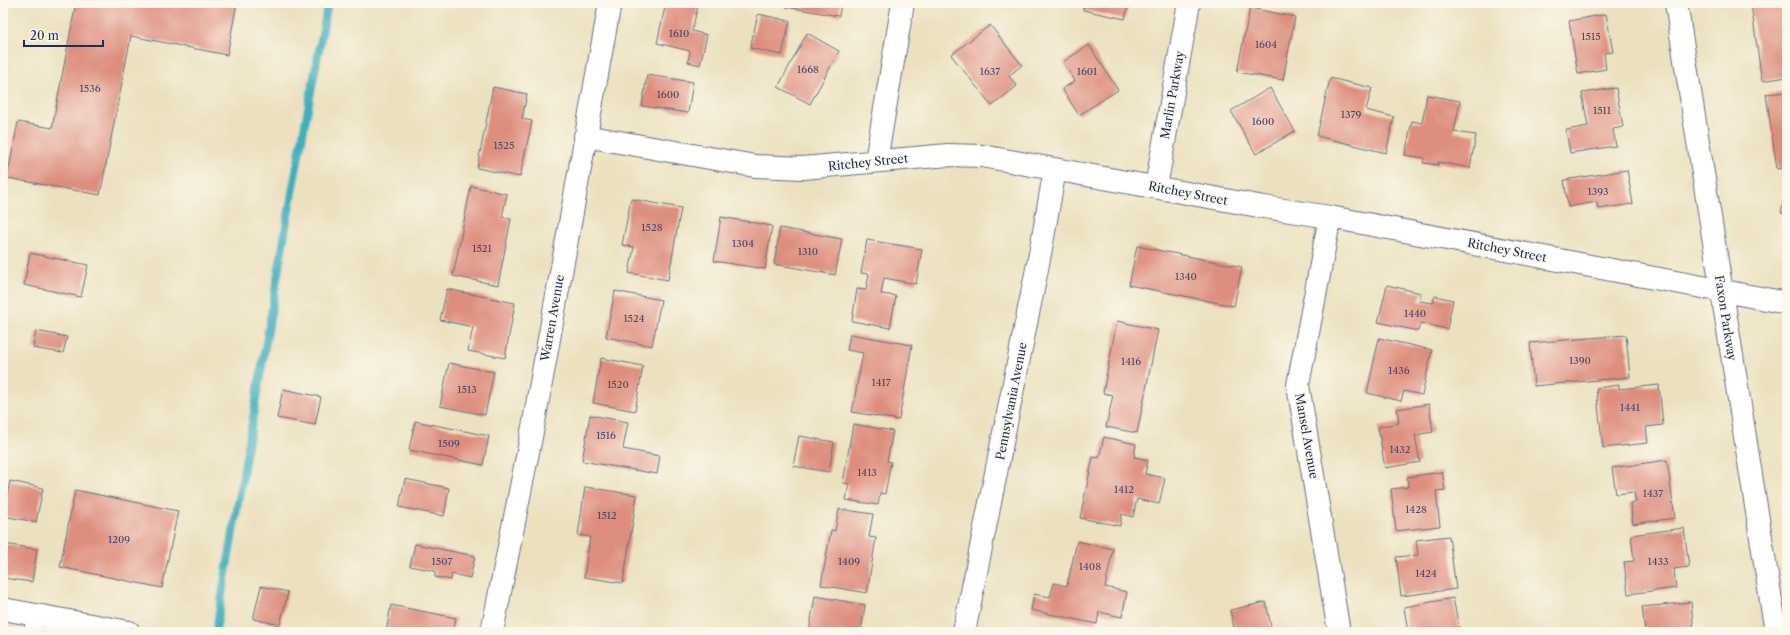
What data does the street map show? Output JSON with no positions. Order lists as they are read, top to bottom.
{
  "streets": {
    "street": [
      "Marlin Parkway",
      "Ritchey Street",
      "Warren Avenue",
      "Faxon Parkway",
      "Pennsylvania Avenue",
      "Mansel Avenue"
    ]
  },
  "crossings": [
    ["Marlin Parkway", "Ritchey Street"],
    ["Ritchey Street", "Warren Avenue"],
    ["Ritchey Street", "Faxon Parkway"],
    ["Ritchey Street", "Pennsylvania Avenue"],
    ["Ritchey Street", "Mansel Avenue"]
  ],
  "house_numbers": [
    "1610",
    "1515",
    "1604",
    "1668",
    "1637",
    "1601",
    "1536",
    "1600",
    "1511",
    "1379",
    "1600",
    "1525",
    "1393",
    "1528",
    "1304",
    "1521",
    "1310",
    "1340",
    "1440",
    "1524",
    "1390",
    "1416",
    "1436",
    "1417",
    "1520",
    "1513",
    "1441",
    "1516",
    "1509",
    "1432",
    "1413",
    "1412",
    "1437",
    "1428",
    "1512",
    "1209",
    "1507",
    "1409",
    "1433",
    "1408",
    "1424"
  ],
  "scale_bar": "20 m"
}
